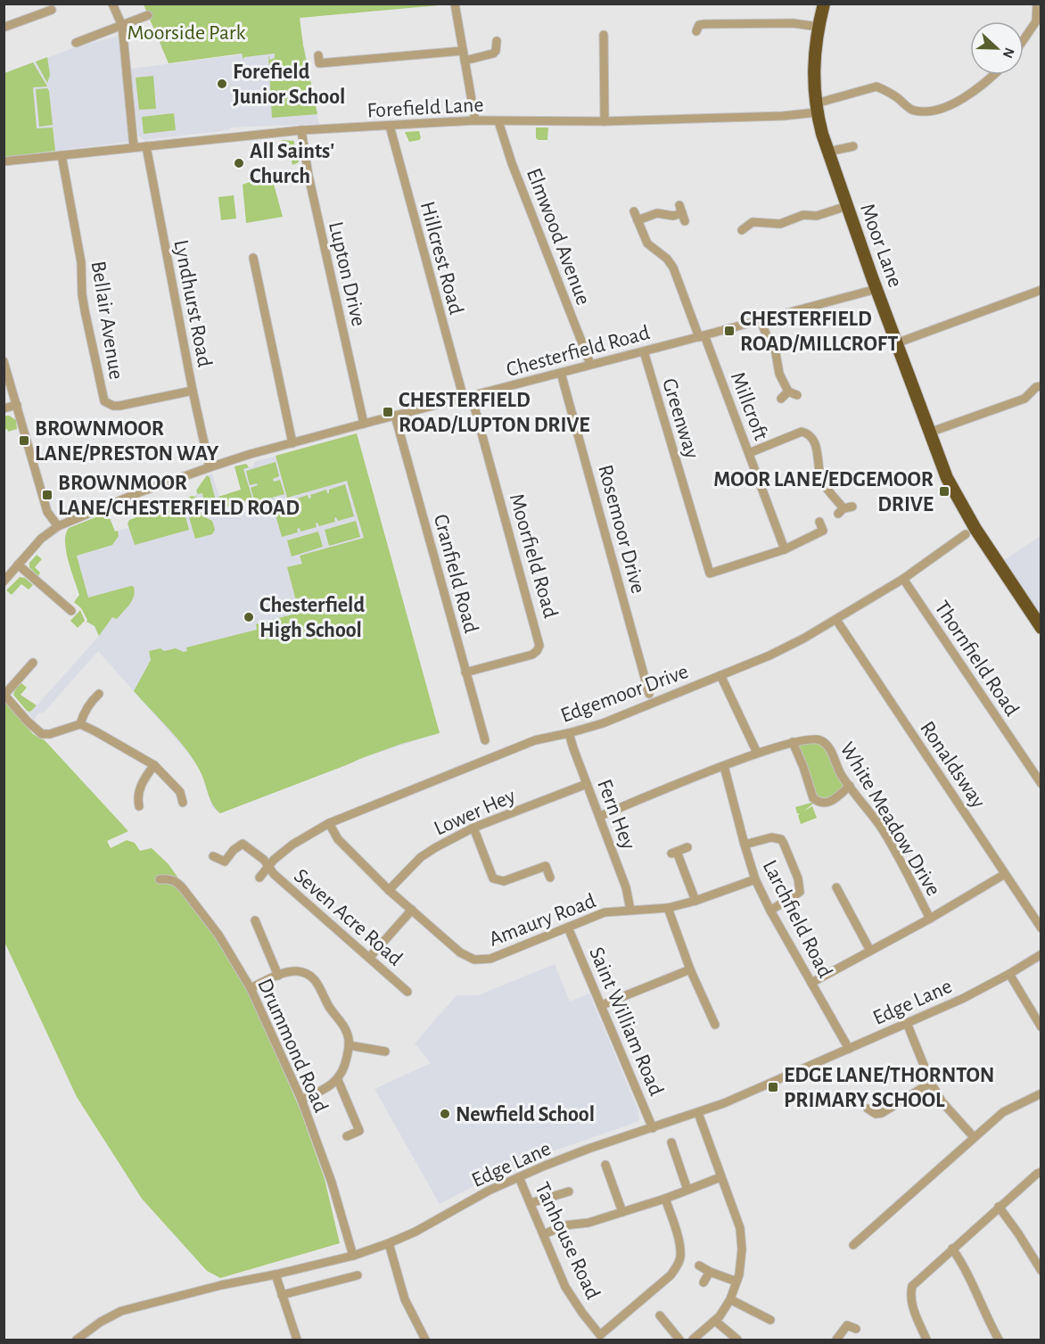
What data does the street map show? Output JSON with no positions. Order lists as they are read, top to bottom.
{
  "streets": {
    "highway": ["Moor Lane"],
    "street": [
      "Forefield Lane",
      "Elmwood Avenue",
      "Hillcrest Road",
      "Lupton Drive",
      "Lyndhurst Road",
      "Bellair Avenue",
      "Chesterfield Road",
      "Millcroft",
      "Greenway",
      "Rosemoor Drive",
      "Moorfield Road",
      "Cranfield Road",
      "Thornfield Road",
      "Edgemoor Drive",
      "Ronaldsway",
      "Lower Hey",
      "Fern Hey",
      "White Meadow Drive",
      "Seven Acre Road",
      "Larchfield Road",
      "Amaury Road",
      "Edge Lane",
      "Saint William Road",
      "Drummond Road",
      "Tanhouse Road"
    ]
  },
  "crossings": [
    ["Forefield Lane", "Elmwood Avenue"],
    ["Forefield Lane", "Moor Lane"],
    ["Forefield Lane", "Hillcrest Road"],
    ["Forefield Lane", "Lupton Drive"],
    ["Forefield Lane", "Lyndhurst Road"],
    ["Forefield Lane", "Bellair Avenue"],
    ["Elmwood Avenue", "Chesterfield Road"],
    ["Moor Lane", "Chesterfield Road"],
    ["Hillcrest Road", "Chesterfield Road"],
    ["Hillcrest Road", "Moorfield Road"],
    ["Lupton Drive", "Chesterfield Road"],
    ["Lyndhurst Road", "Bellair Avenue"],
    ["Lyndhurst Road", "Chesterfield Road"],
    ["Chesterfield Road", "Millcroft"],
    ["Chesterfield Road", "Greenway"],
    ["Chesterfield Road", "Rosemoor Drive"],
    ["Chesterfield Road", "Moorfield Road"],
    ["Chesterfield Road", "Cranfield Road"],
    ["Millcroft", "Greenway"],
    ["Moorfield Road", "Cranfield Road"],
    ["Thornfield Road", "Edgemoor Drive"],
    ["Edgemoor Drive", "Ronaldsway"],
    ["Edgemoor Drive", "Fern Hey"],
    ["Edgemoor Drive", "Seven Acre Road"],
    ["Edgemoor Drive", "Amaury Road"],
    ["Lower Hey", "Fern Hey"],
    ["Lower Hey", "Amaury Road"],
    ["Fern Hey", "White Meadow Drive"],
    ["Fern Hey", "Amaury Road"],
    ["White Meadow Drive", "Larchfield Road"],
    ["Larchfield Road", "Amaury Road"],
    ["Larchfield Road", "Edge Lane"],
    ["Amaury Road", "Saint William Road"],
    ["Edge Lane", "Saint William Road"],
    ["Edge Lane", "Drummond Road"],
    ["Edge Lane", "Tanhouse Road"]
  ],
  "parks": ["Moorside Park"],
  "places": {
    "other": [
      "Forefield Junior School",
      "All Saints' Church",
      "Chesterfield High School",
      "Newfield School"
    ],
    "transit": [
      "CHESTERFIELD ROAD/MILLCROFT",
      "CHESTERFIELD ROAD/LUPTON DRIVE",
      "BROWNMOOR LANE/PRESTON WAY",
      "MOOR LANE/EDGEMOOR DRIVE",
      "BROWNMOOR LANE/CHESTERFIELD ROAD",
      "EDGE LANE/THORNTON PRIMARY SCHOOL"
    ]
  },
  "north": "right"
}
